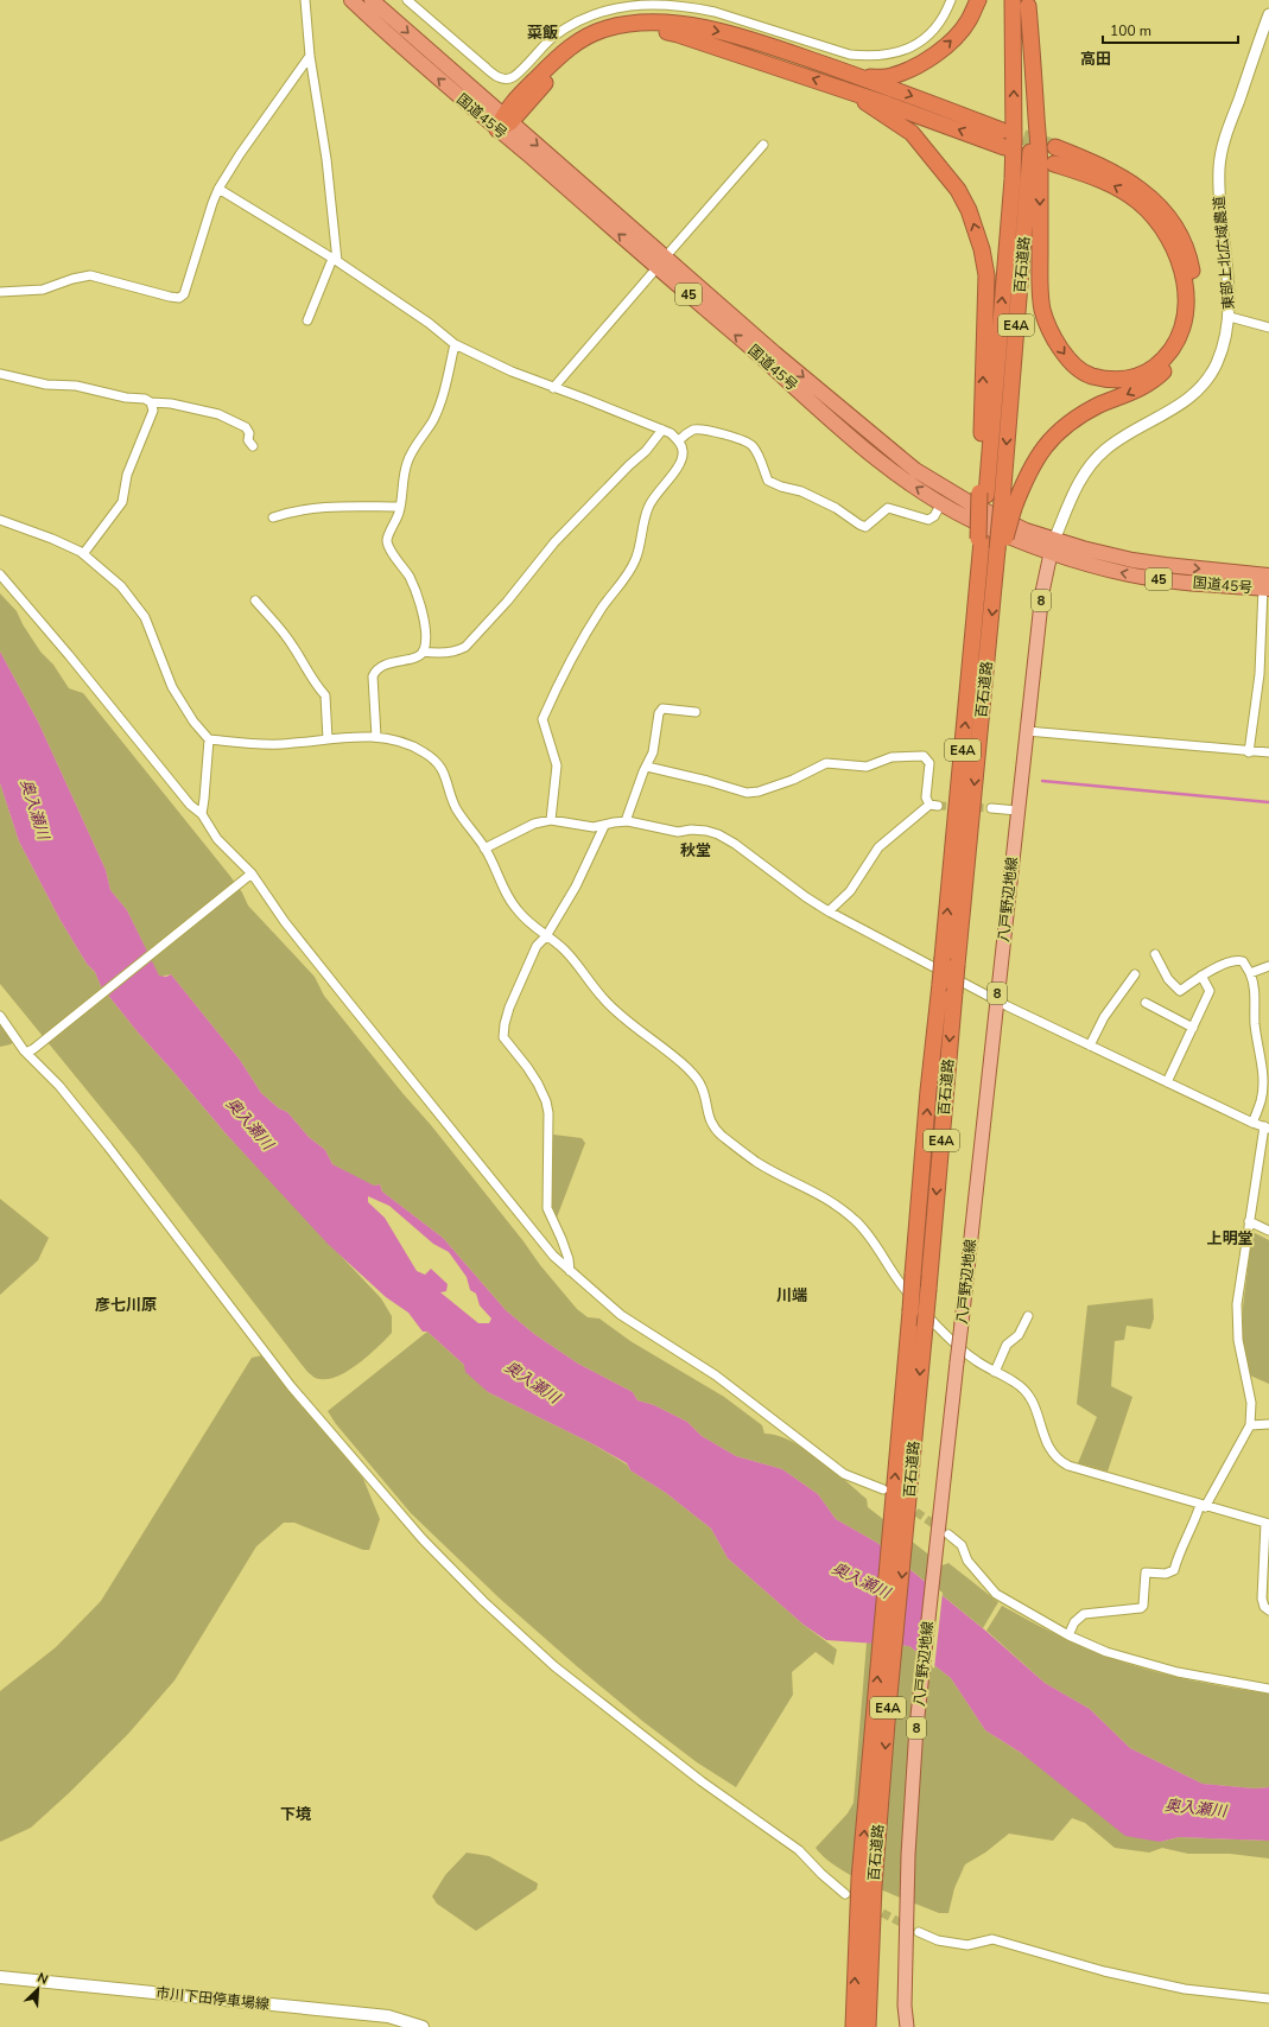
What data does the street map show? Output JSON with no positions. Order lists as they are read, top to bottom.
{
  "streets": {
    "highway": [
      "国道45号",
      "百石道路",
      "45",
      "E4A"
    ],
    "main road": ["8", "八戸野辺地線", "市川下田停車場線"],
    "street": ["東部上北広域農道"]
  },
  "crossings": [
    ["国道45号", "東部上北広域農道"],
    ["国道45号", "八戸野辺地線"],
    ["東部上北広域農道", "八戸野辺地線"],
    ["百石道路", "E4A"]
  ],
  "districts": [
    "菜飯",
    "高田",
    "秋堂",
    "上明堂",
    "川端",
    "彦七川原",
    "下境"
  ],
  "water": ["奥入瀬川"],
  "scale_bar": "100 m",
  "north": "top right"
}
